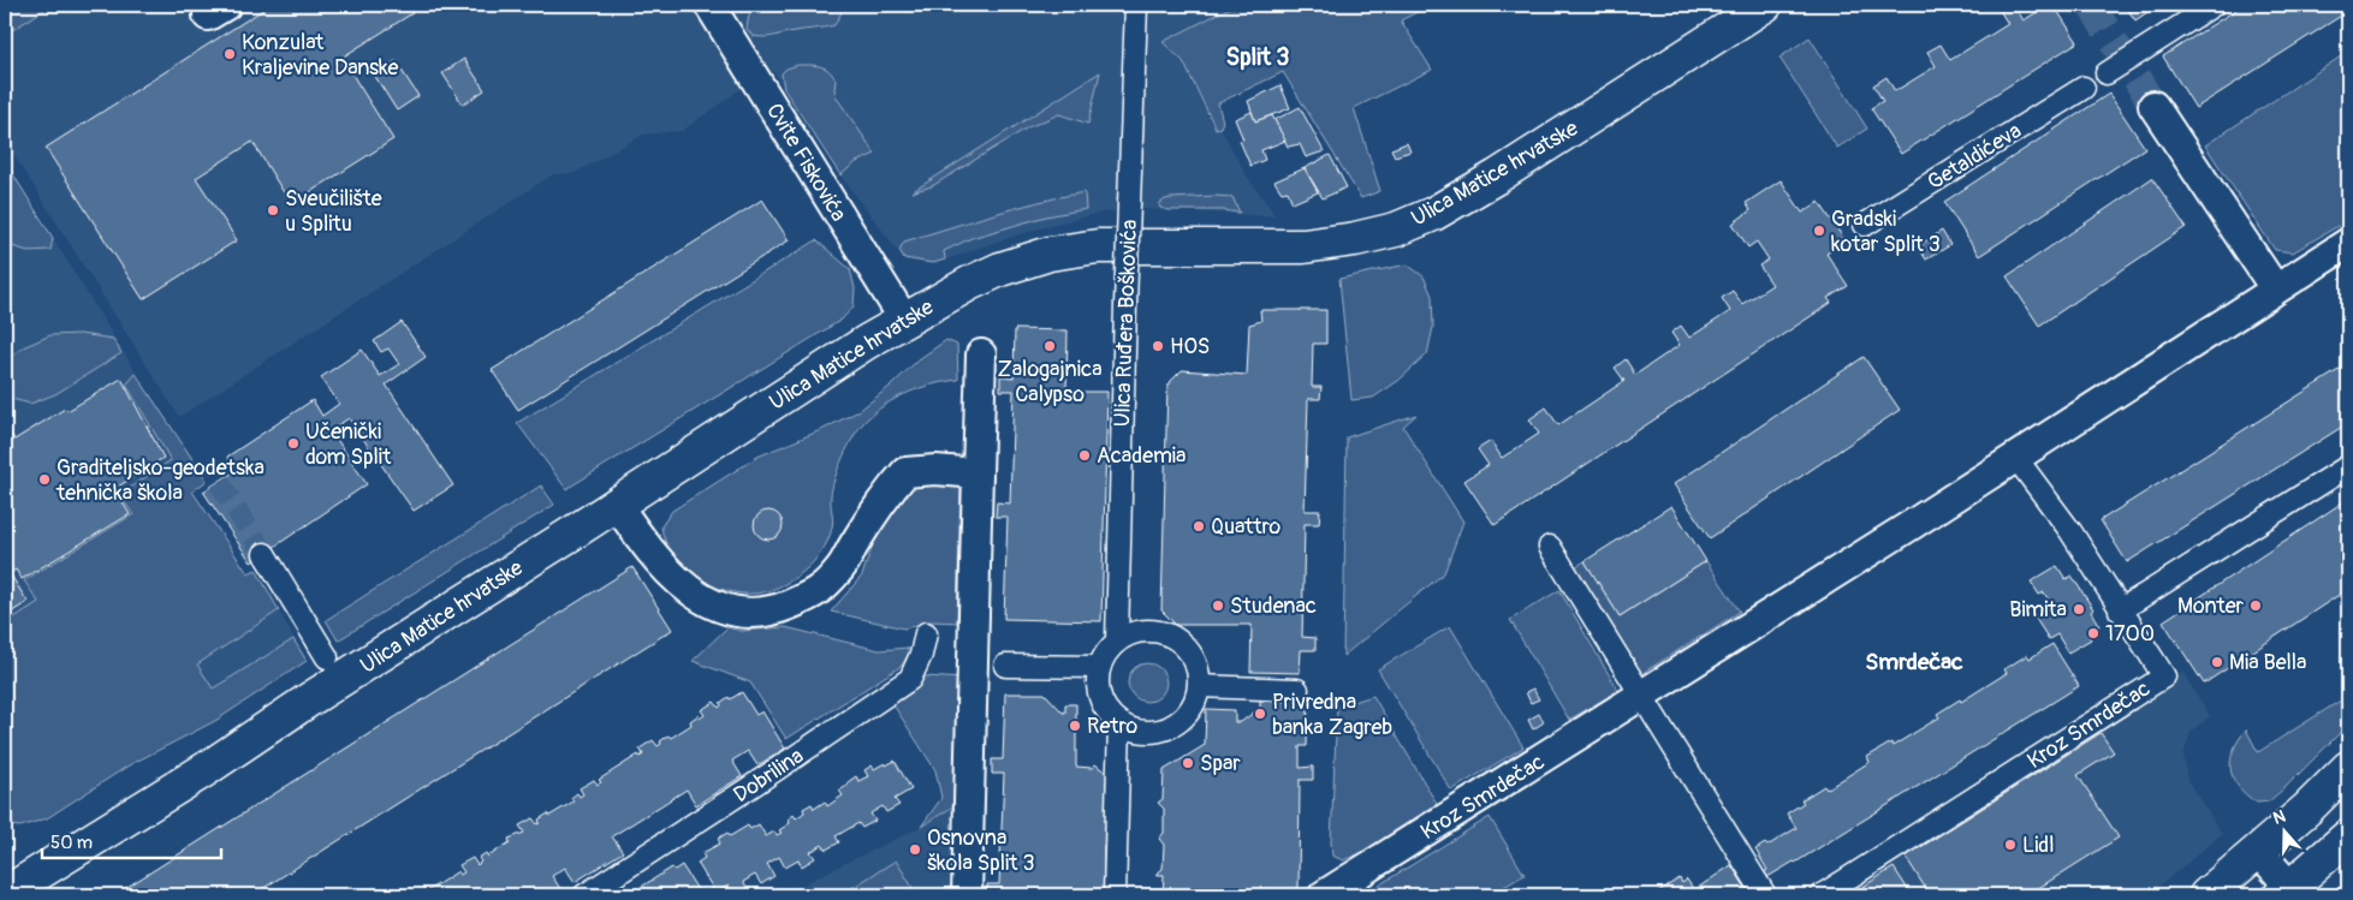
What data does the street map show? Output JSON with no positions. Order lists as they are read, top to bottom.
{
  "streets": {
    "street": [
      "Getaldićeva",
      "Cvite Fiskovića",
      "Ulica Matice hrvatske",
      "Ulica Ruđera Boškovića",
      "Kroz Smrdečac",
      "Dobrilina"
    ]
  },
  "crossings": [
    ["Cvite Fiskovića", "Ulica Matice hrvatske"]
  ],
  "districts": ["Split 3", "Smrdečac"],
  "places": [
    "Konzulat Kraljevine Danske",
    "Sveučilište u Splitu",
    "Gradski kotar Split 3",
    "Zalogajnica Calypso",
    "HOS",
    "Učenički dom Split",
    "Academia",
    "Graditeljsko-geodetska tehnička škola",
    "Quattro",
    "Studenac",
    "Monter",
    "Bimita",
    "1700",
    "Mia Bella",
    "Privredna banka Zagreb",
    "Retro",
    "Spar",
    "Lidl",
    "Osnovna škola Split 3"
  ],
  "scale_bar": "50 m",
  "north": "top"
}
